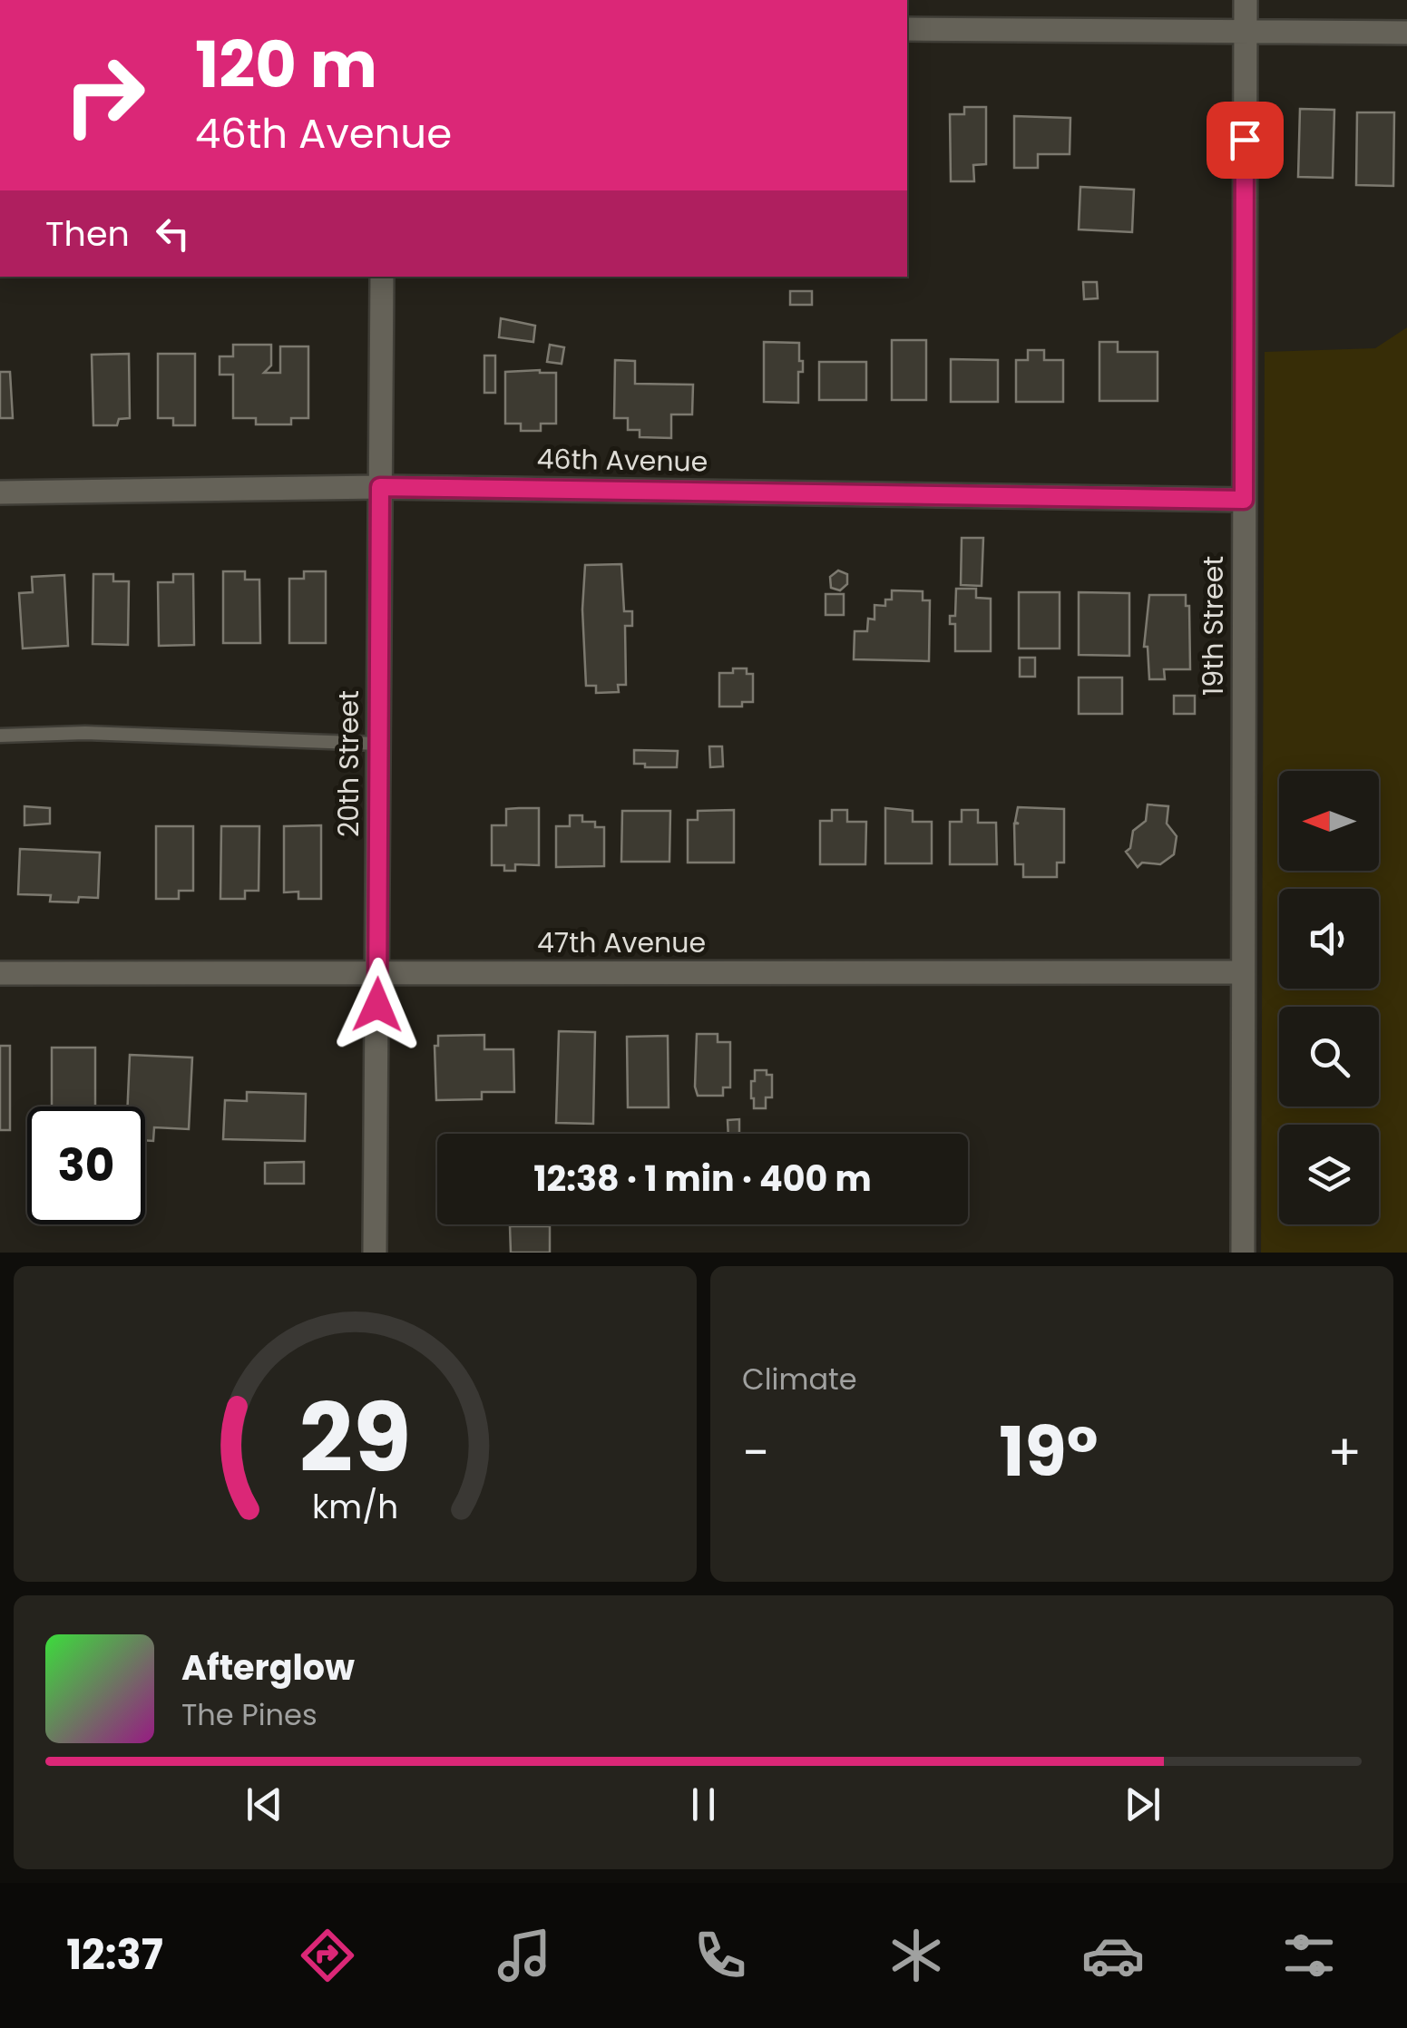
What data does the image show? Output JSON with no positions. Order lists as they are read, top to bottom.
{
  "streets": {
    "street": [
      "46th Avenue",
      "19th Street",
      "20th Street",
      "47th Avenue"
    ]
  },
  "crossings": [
    ["46th Avenue", "19th Street"],
    ["46th Avenue", "20th Street"],
    ["19th Street", "47th Avenue"],
    ["20th Street", "47th Avenue"]
  ],
  "north": "left",
  "page": {
    "turn": ["120 m", "46th Avenue"],
    "then": "Then",
    "limit": "30",
    "trip": "12:38 · 1 min · 400 m",
    "tile": "Climate",
    "heat": ["−", "19°", "+"],
    "song": ["Afterglow", "The Pines"],
    "tabs": "12:37",
    "gauge": ["29", "km/h"]
  }
}
